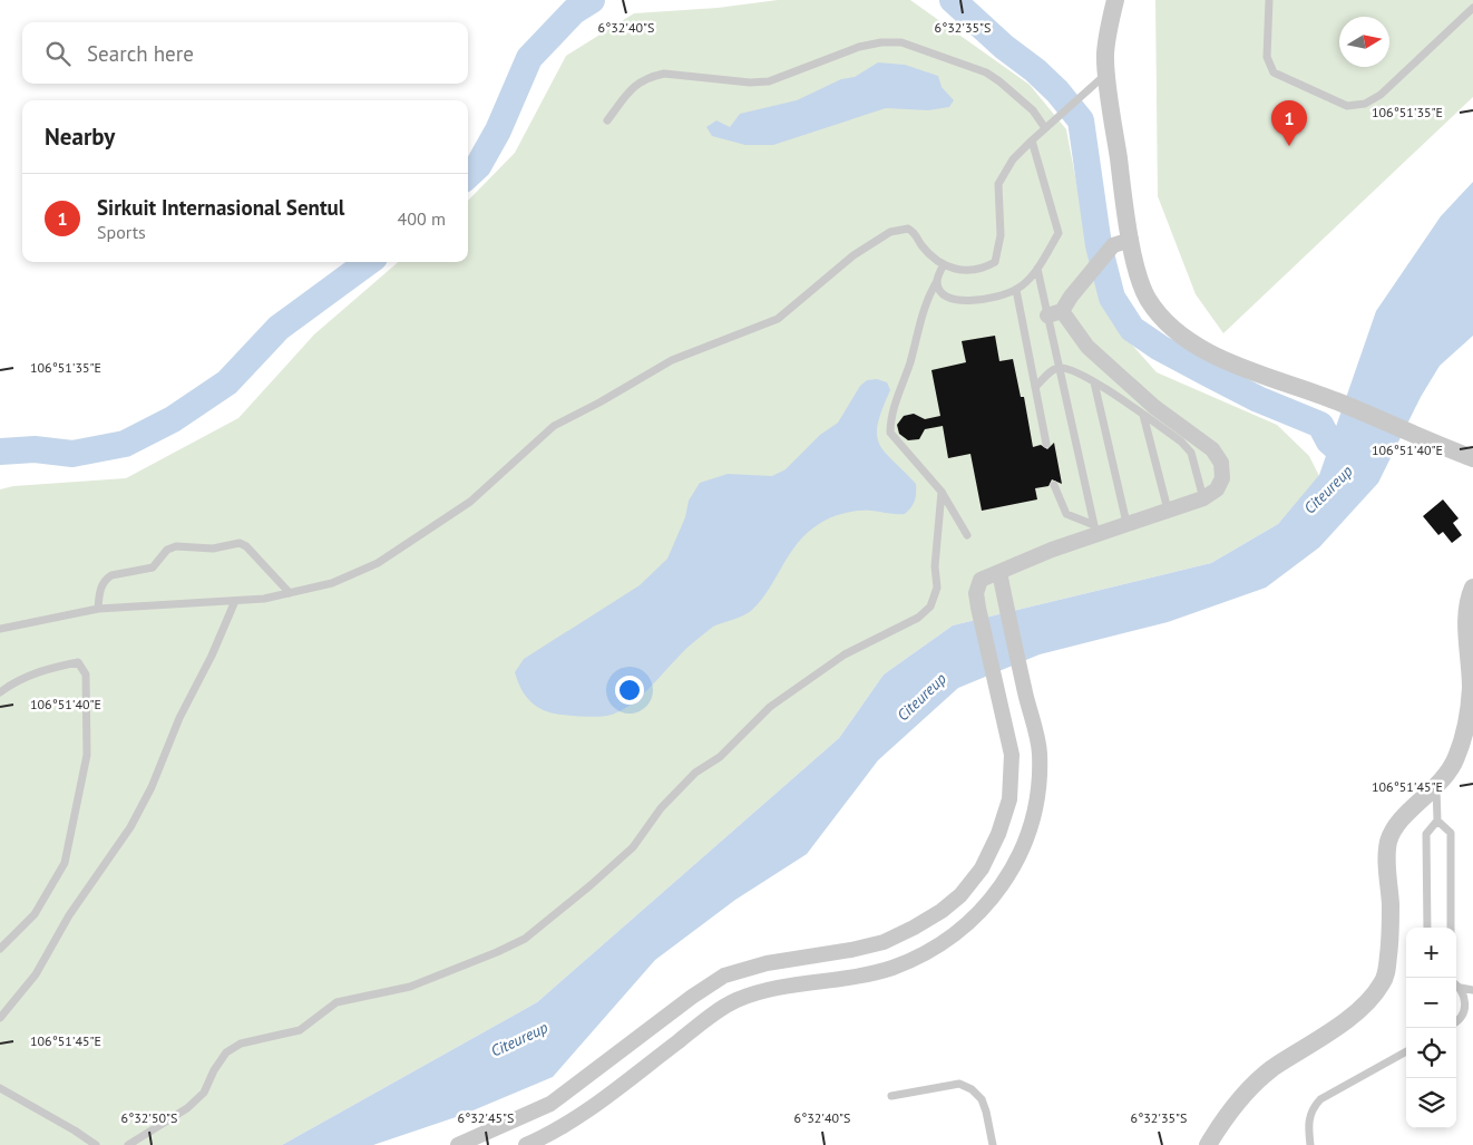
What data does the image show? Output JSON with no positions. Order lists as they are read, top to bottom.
{
  "water": ["Citeureup"],
  "north": "right",
  "page": {
    "search": "Search here",
    "pins": "1",
    "heading": "Nearby",
    "list": [
      {
        "mark": "1",
        "name": "Sirkuit Internasional Sentul",
        "note": "Sports",
        "value": "400 m"
      }
    ],
    "map_buttons": ["+", "−"]
  },
  "coordinates": [
    "6°32'40\"S",
    "6°32'35\"S",
    "106°51'35\"E",
    "106°51'40\"E",
    "106°51'45\"E",
    "6°32'50\"S",
    "6°32'45\"S"
  ]
}
